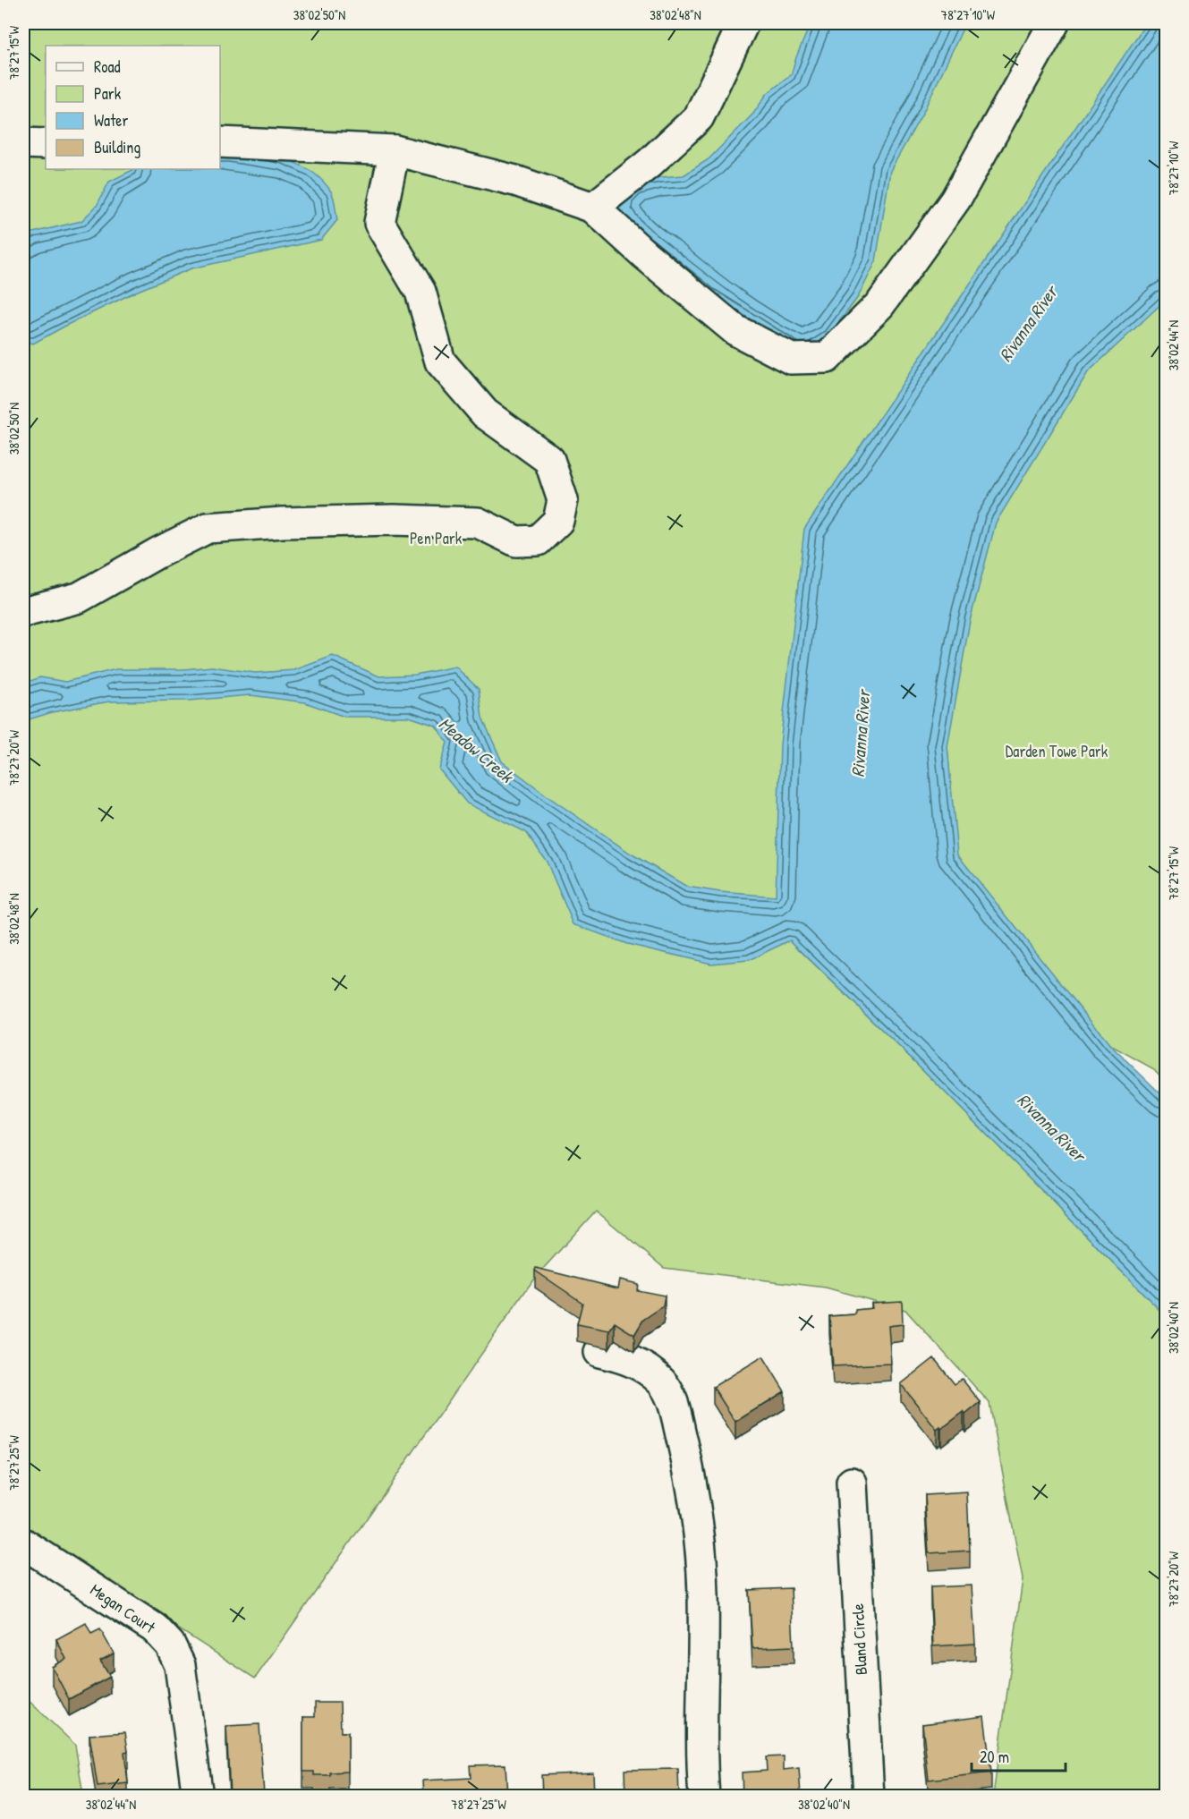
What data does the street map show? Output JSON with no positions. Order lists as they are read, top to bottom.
{
  "streets": {
    "street": ["Megan Court", "Bland Circle"]
  },
  "water": ["Rivanna River", "Meadow Creek"],
  "parks": ["Pen Park", "Darden Towe Park"],
  "legend": [
    "Road",
    "Park",
    "Water",
    "Building"
  ],
  "scale_bar": "20 m",
  "coordinates": [
    "38°02'50\"N",
    "38°02'48\"N",
    "78°27'10\"W",
    "78°27'15\"W",
    "38°02'44\"N",
    "78°27'20\"W",
    "38°02'40\"N",
    "78°27'25\"W"
  ]
}
